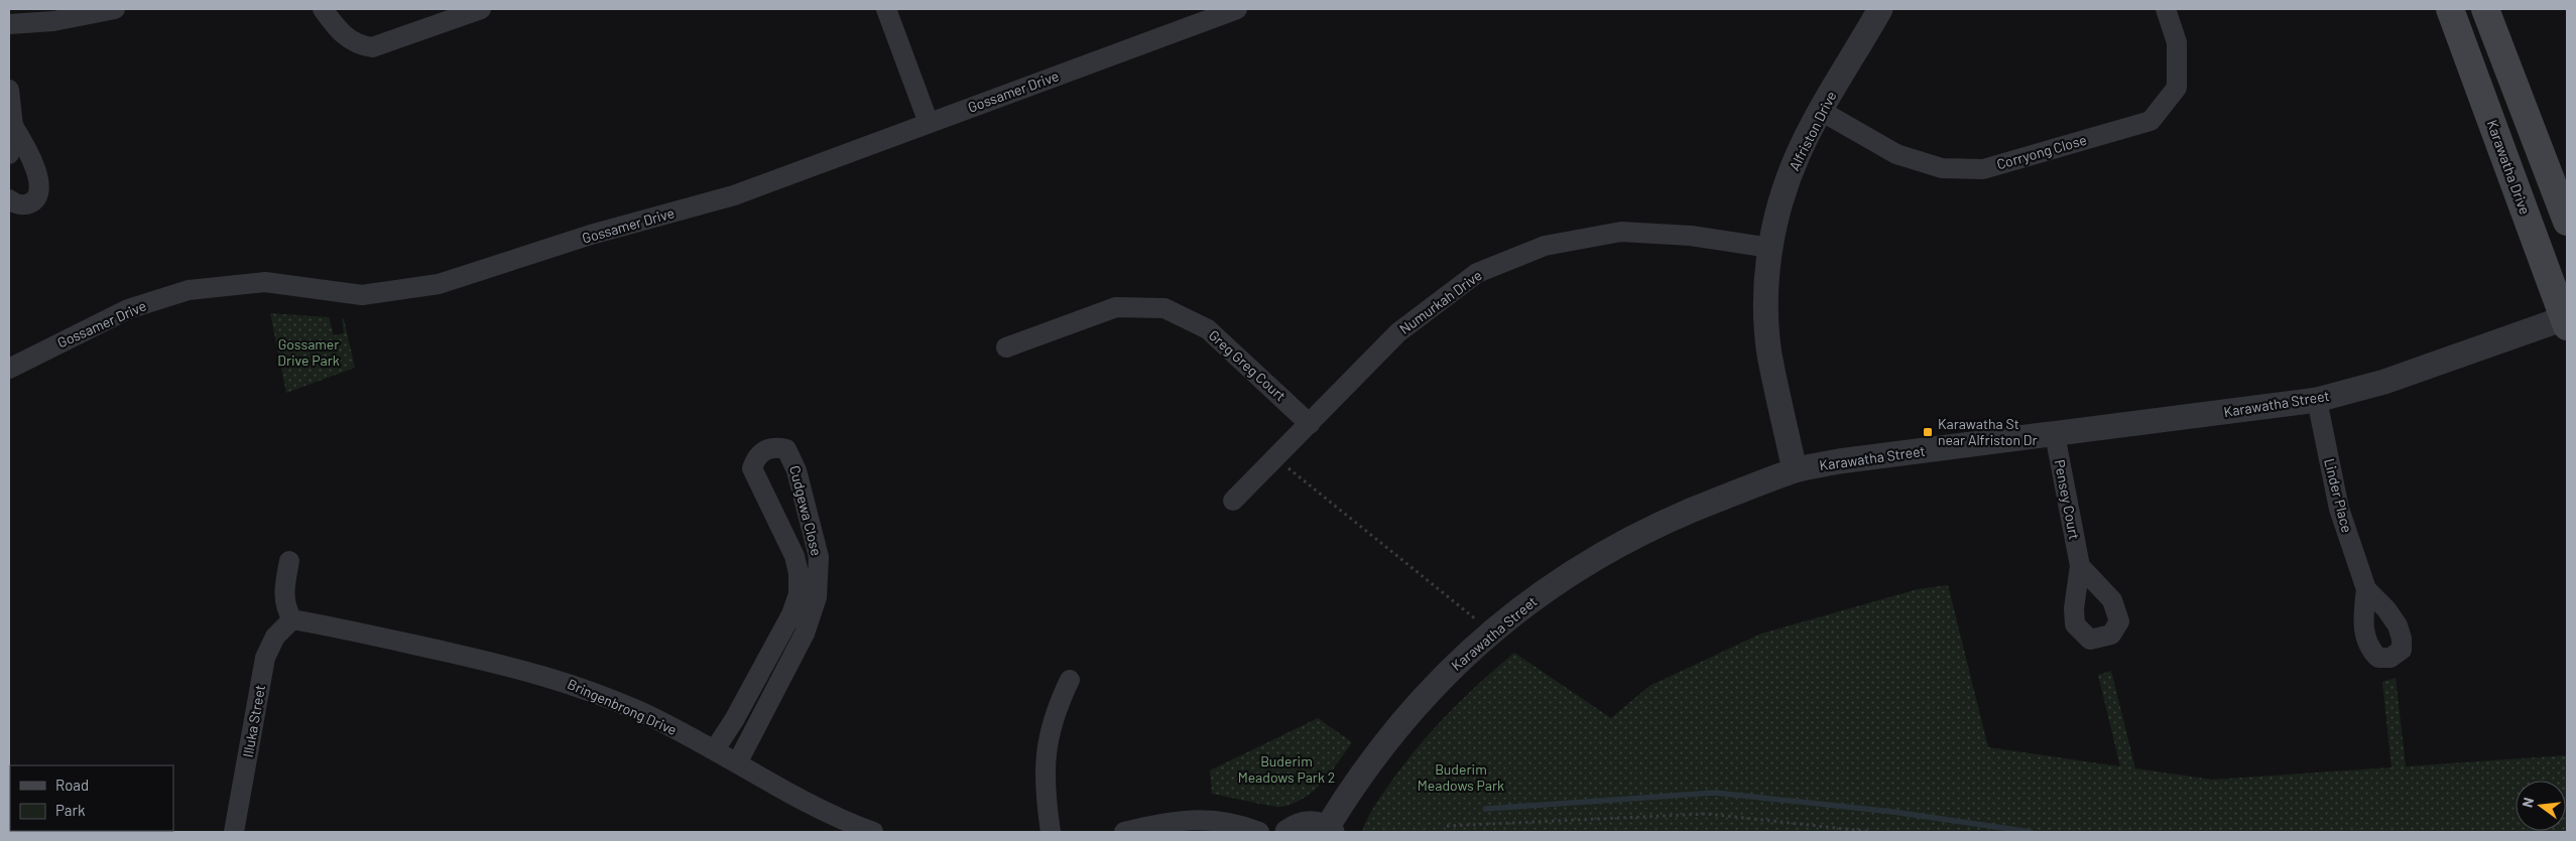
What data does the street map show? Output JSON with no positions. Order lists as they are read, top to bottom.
{
  "streets": {
    "main road": ["Karawatha Drive"],
    "street": [
      "Gossamer Drive",
      "Alfriston Drive",
      "Corryong Close",
      "Numurkah Drive",
      "Greg Greg Court",
      "Karawatha Street",
      "Linder Place",
      "Pensey Court",
      "Cudgewa Close",
      "Bringenbrong Drive",
      "Illuka Street"
    ]
  },
  "crossings": [
    ["Alfriston Drive", "Corryong Close"],
    ["Alfriston Drive", "Numurkah Drive"],
    ["Alfriston Drive", "Karawatha Street"],
    ["Karawatha Drive", "Karawatha Street"],
    ["Numurkah Drive", "Greg Greg Court"],
    ["Karawatha Street", "Linder Place"],
    ["Karawatha Street", "Pensey Court"],
    ["Cudgewa Close", "Bringenbrong Drive"],
    ["Bringenbrong Drive", "Illuka Street"]
  ],
  "parks": ["Gossamer Drive Park", "Buderim Meadows Park 2", "Buderim Meadows Park"],
  "places": {
    "transit": ["Karawatha St near Alfriston Dr"]
  },
  "legend": ["Road", "Park"],
  "north": "left"
}
